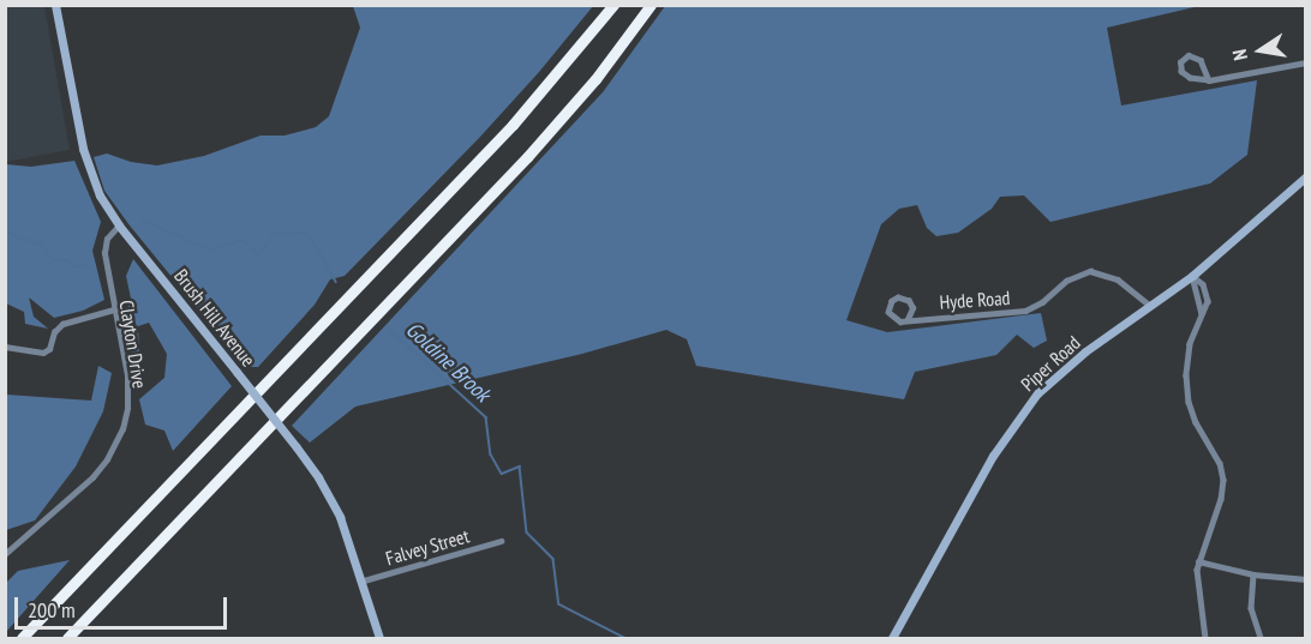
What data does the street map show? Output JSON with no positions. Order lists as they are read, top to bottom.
{
  "streets": {
    "street": [
      "Hyde Road",
      "Brush Hill Avenue",
      "Clayton Drive",
      "Piper Road",
      "Falvey Street"
    ]
  },
  "crossings": [
    ["Hyde Road", "Piper Road"],
    ["Brush Hill Avenue", "Clayton Drive"],
    ["Brush Hill Avenue", "Falvey Street"]
  ],
  "water": ["Goldine Brook"],
  "scale_bar": "200 m",
  "north": "left"
}
